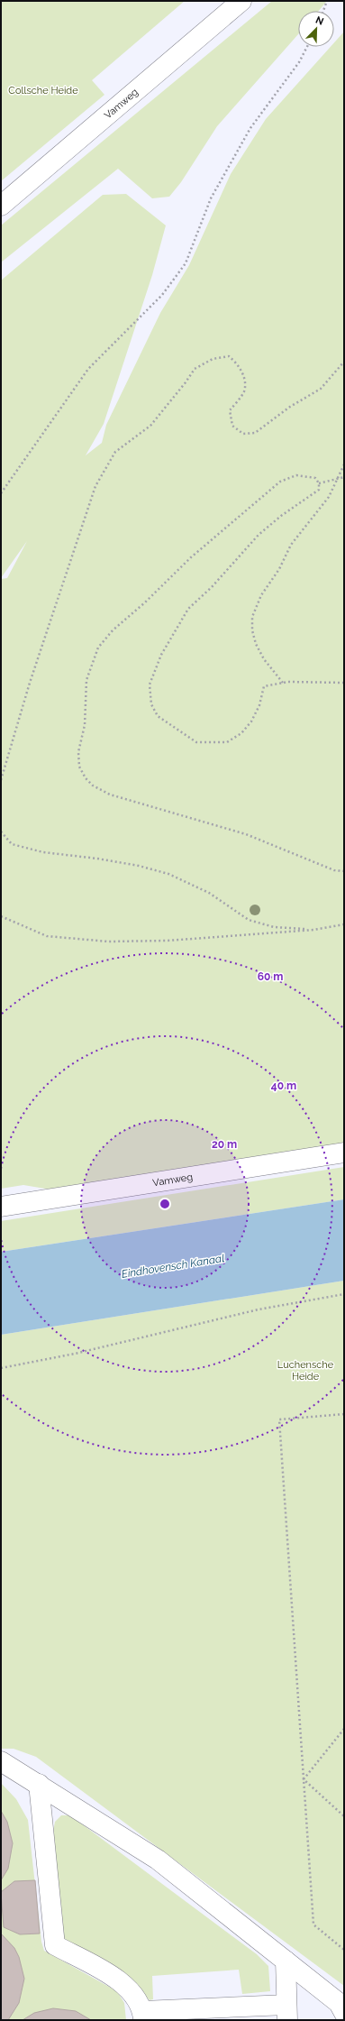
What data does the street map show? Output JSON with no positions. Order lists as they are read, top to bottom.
{
  "streets": {
    "street": ["Vamweg"]
  },
  "water": ["Eindhovensch Kanaal"],
  "parks": ["Collsche Heide", "Luchensche Heide"],
  "north": "top right",
  "rings": ["60 m", "40 m", "20 m"]
}
